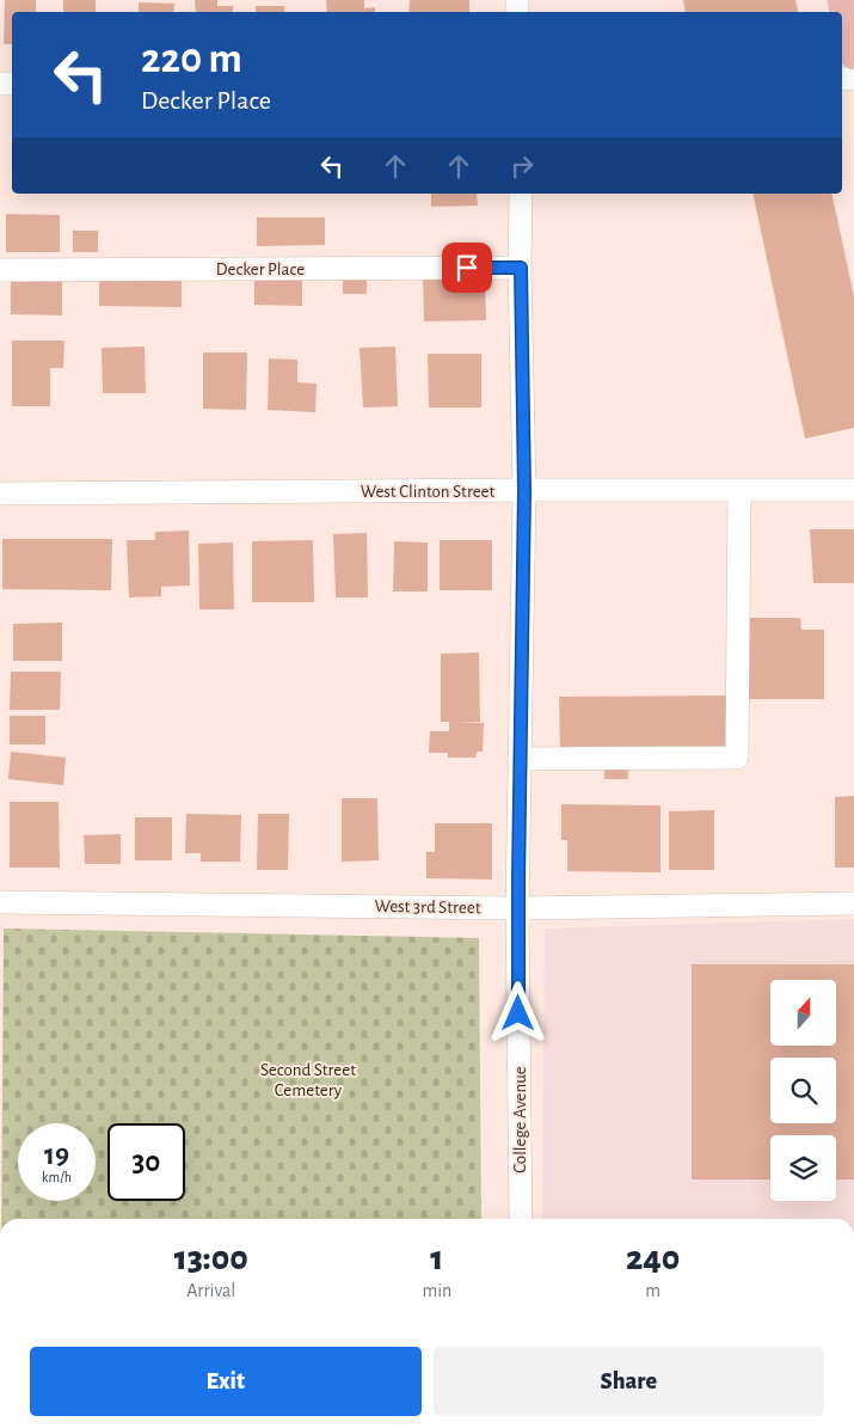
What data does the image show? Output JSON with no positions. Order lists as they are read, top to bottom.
{
  "streets": {
    "street": [
      "Decker Place",
      "West Clinton Street",
      "West 3rd Street",
      "College Avenue"
    ]
  },
  "crossings": [
    ["Decker Place", "College Avenue"],
    ["West Clinton Street", "College Avenue"],
    ["West 3rd Street", "College Avenue"]
  ],
  "parks": ["Second Street Cemetery"],
  "north": "top",
  "page": {
    "turn": ["220 m", "Decker Place"],
    "speed": "19 km/h",
    "limit": "30",
    "eta": [
      "13:00",
      "Arrival",
      "1",
      "min",
      "240",
      "m"
    ],
    "buttons": ["Exit", "Share"]
  }
}
